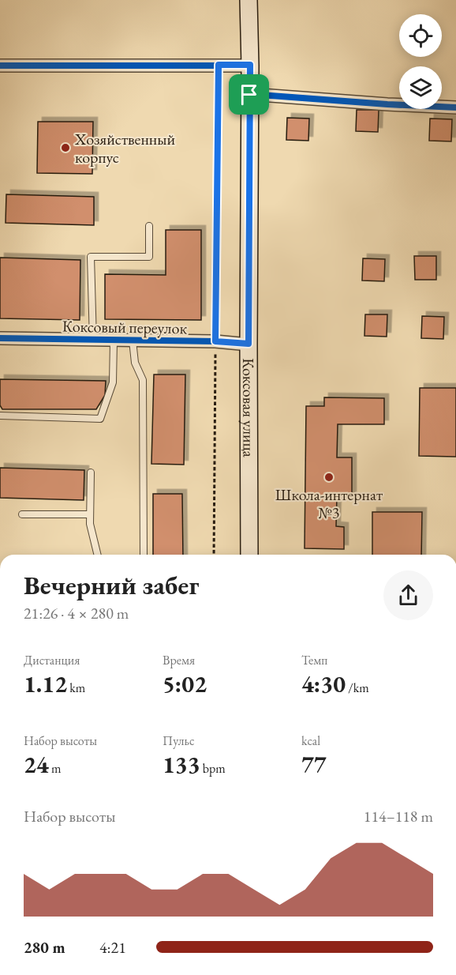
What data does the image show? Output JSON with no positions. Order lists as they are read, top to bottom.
{
  "streets": {
    "main road": ["Коксовая улица"],
    "street": ["Коксовый переулок"]
  },
  "crossings": [
    ["Коксовый переулок", "Коксовая улица"]
  ],
  "places": ["Хозяйственный корпус", "Школа-интернат №3"],
  "page": {
    "heading": ["Вечерний забег", "21:26 · 4 × 280 m"],
    "stats": [
      ["Дистанция", "1.12 km"],
      ["Время", "5:02"],
      ["Темп", "4:30 /km"],
      ["Набор высоты", "24 m"],
      ["Пульс", "133 bpm"],
      ["kcal", "77"]
    ],
    "chart": ["Набор высоты", "114–118 m"],
    "list": [
      {
        "name": "280 m",
        "note": "4:21"
      }
    ]
  }
}
